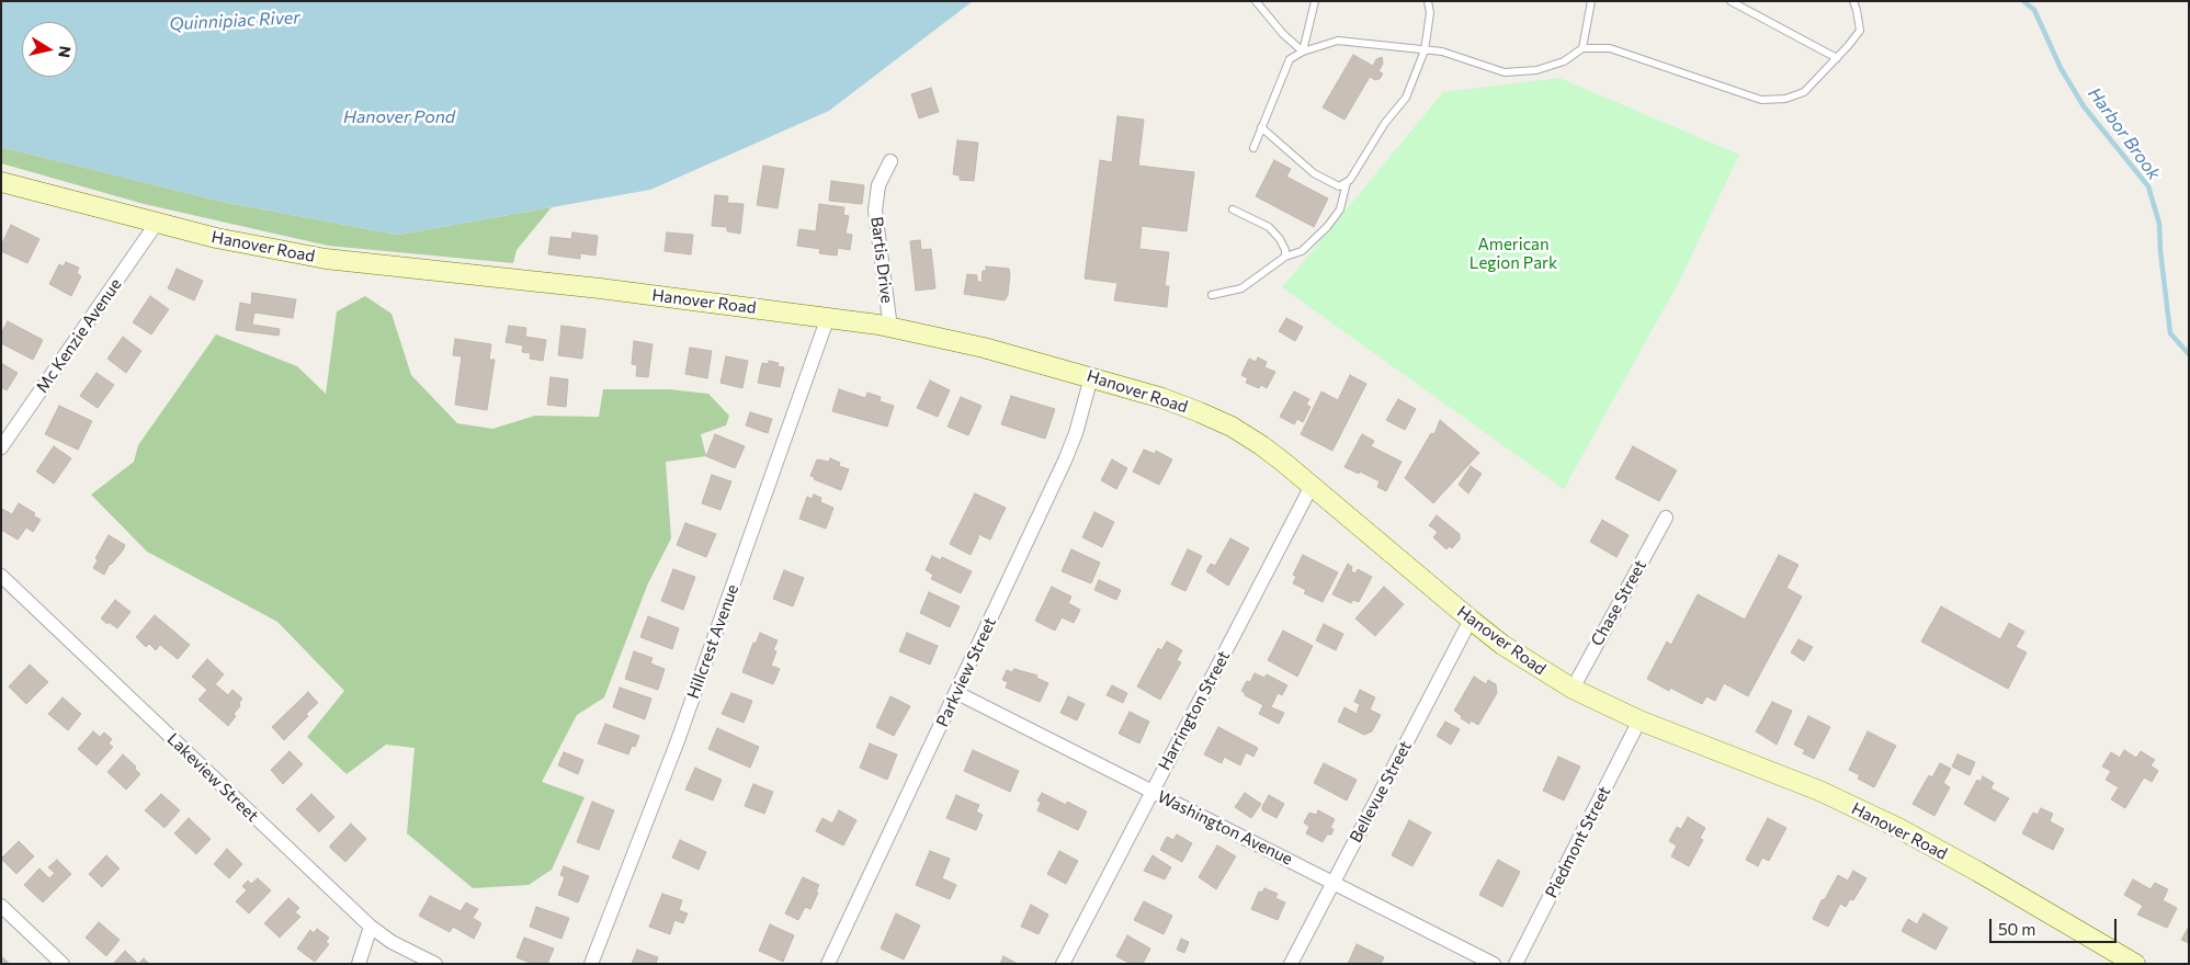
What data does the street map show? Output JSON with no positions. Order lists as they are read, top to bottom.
{
  "streets": {
    "main road": ["Hanover Road"],
    "street": [
      "Bartis Drive",
      "Mc Kenzie Avenue",
      "Chase Street",
      "Hillcrest Avenue",
      "Parkview Street",
      "Harrington Street",
      "Lakeview Street",
      "Bellevue Street",
      "Washington Avenue",
      "Piedmont Street"
    ]
  },
  "crossings": [
    ["Hanover Road", "Bartis Drive"],
    ["Hanover Road", "Mc Kenzie Avenue"],
    ["Hanover Road", "Chase Street"],
    ["Hanover Road", "Hillcrest Avenue"],
    ["Hanover Road", "Parkview Street"],
    ["Hanover Road", "Harrington Street"],
    ["Hanover Road", "Bellevue Street"],
    ["Hanover Road", "Piedmont Street"],
    ["Parkview Street", "Washington Avenue"],
    ["Harrington Street", "Washington Avenue"],
    ["Bellevue Street", "Washington Avenue"]
  ],
  "water": ["Quinnipiac River", "Hanover Pond", "Harbor Brook"],
  "parks": ["American Legion Park"],
  "scale_bar": "50 m",
  "north": "right"
}
